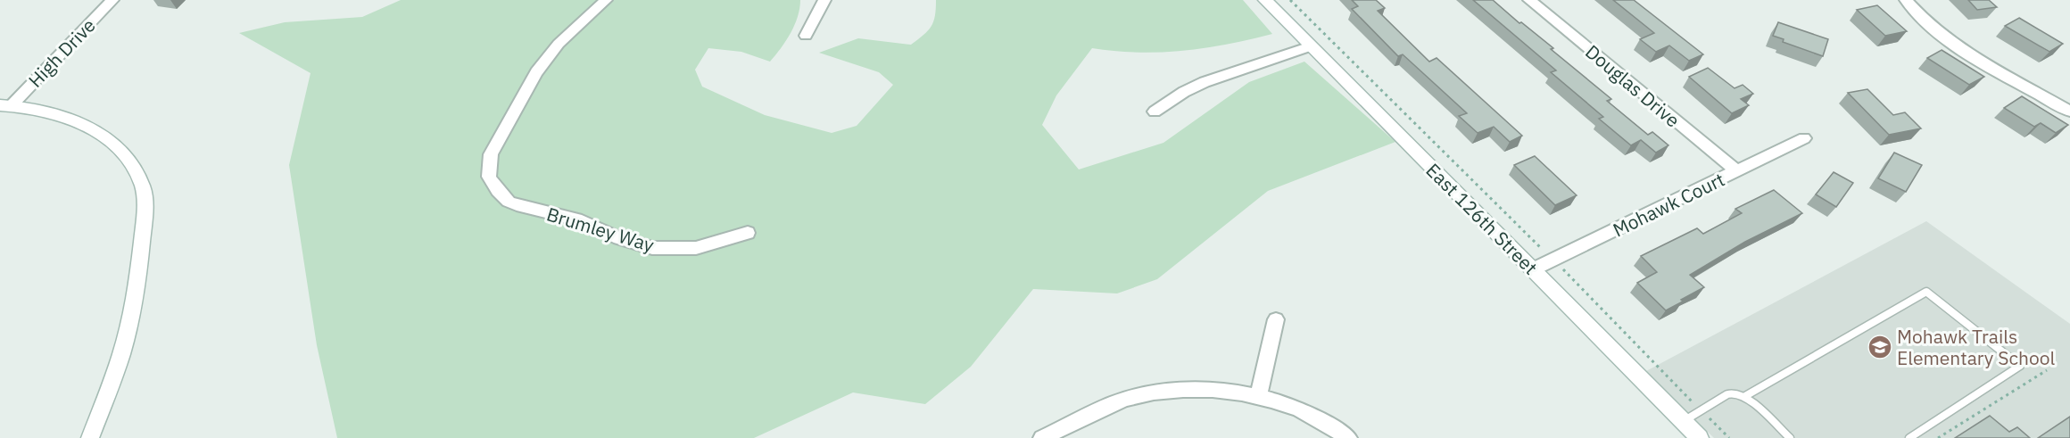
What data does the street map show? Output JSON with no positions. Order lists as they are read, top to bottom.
{
  "streets": {
    "street": [
      "High Drive",
      "Douglas Drive",
      "Mohawk Court",
      "East 126th Street",
      "Brumley Way"
    ]
  },
  "crossings": [
    ["Douglas Drive", "Mohawk Court"],
    ["Mohawk Court", "East 126th Street"]
  ],
  "places": {
    "school or university": ["Mohawk Trails Elementary School"]
  }
}
